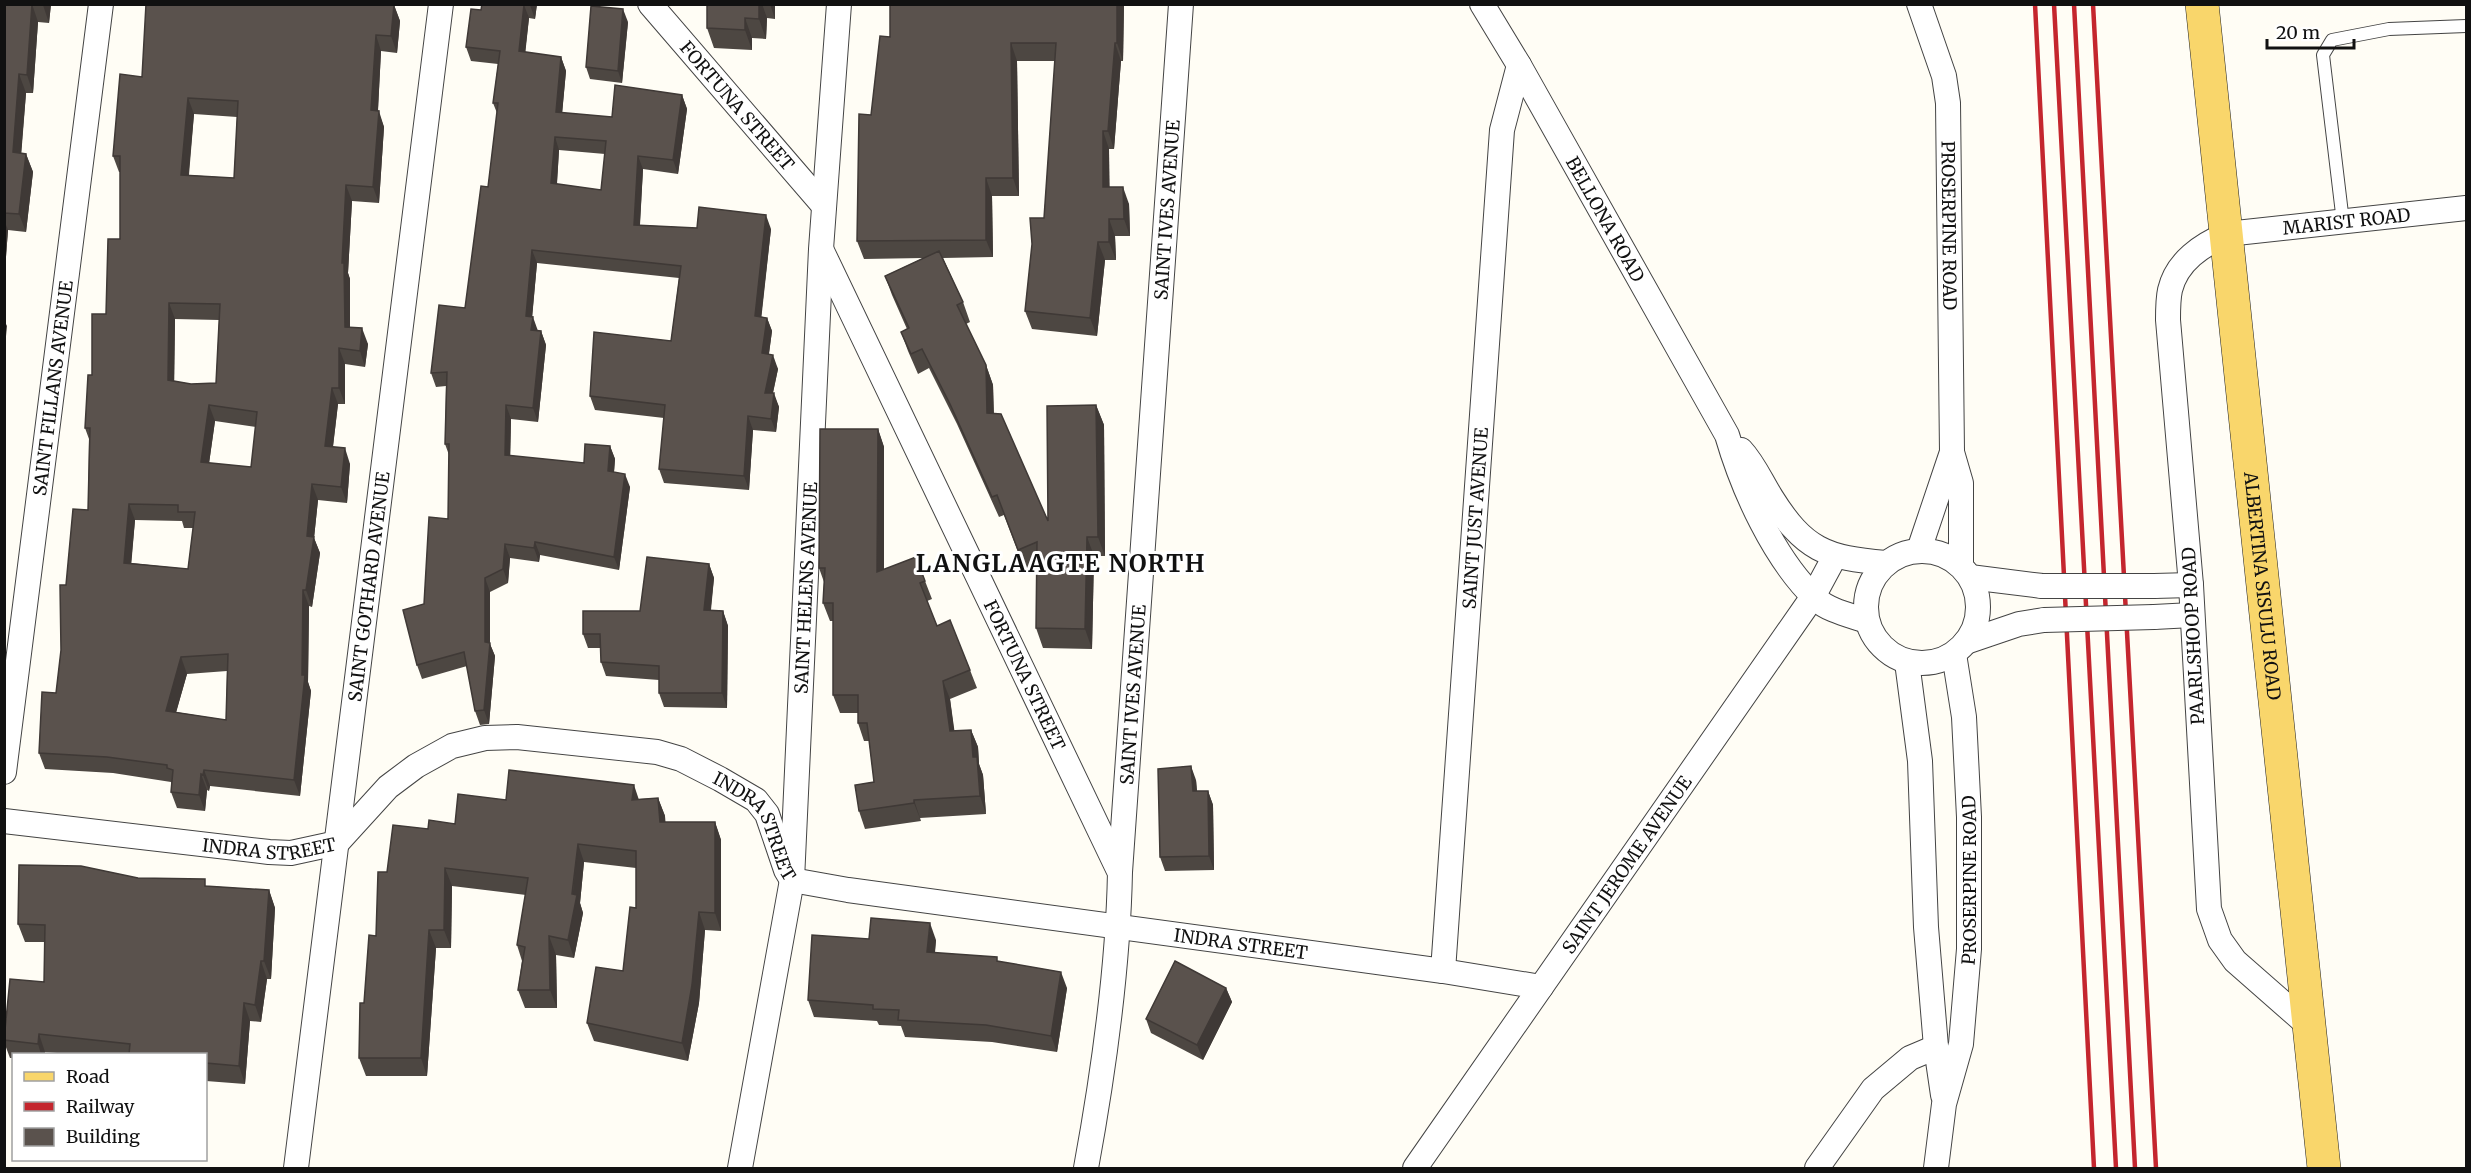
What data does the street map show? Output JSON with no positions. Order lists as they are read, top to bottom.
{
  "streets": {
    "main road": ["ALBERTINA SISULU ROAD"],
    "street": [
      "FORTUNA STREET",
      "SAINT IVES AVENUE",
      "BELLONA ROAD",
      "MARIST ROAD",
      "PROSERPINE ROAD",
      "SAINT FILLANS AVENUE",
      "SAINT JUST AVENUE",
      "SAINT GOTHARD AVENUE",
      "SAINT HELENS AVENUE",
      "PAARLSHOOP ROAD",
      "INDRA STREET",
      "SAINT JEROME AVENUE"
    ]
  },
  "crossings": [
    ["FORTUNA STREET", "SAINT IVES AVENUE"],
    ["FORTUNA STREET", "SAINT HELENS AVENUE"],
    ["SAINT IVES AVENUE", "INDRA STREET"],
    ["BELLONA ROAD", "PROSERPINE ROAD"],
    ["BELLONA ROAD", "SAINT JUST AVENUE"],
    ["BELLONA ROAD", "SAINT JEROME AVENUE"],
    ["MARIST ROAD", "ALBERTINA SISULU ROAD"],
    ["MARIST ROAD", "PAARLSHOOP ROAD"],
    ["SAINT JUST AVENUE", "INDRA STREET"],
    ["ALBERTINA SISULU ROAD", "PAARLSHOOP ROAD"],
    ["SAINT GOTHARD AVENUE", "INDRA STREET"],
    ["SAINT HELENS AVENUE", "INDRA STREET"],
    ["INDRA STREET", "SAINT JEROME AVENUE"]
  ],
  "districts": ["LANGLAAGTE NORTH"],
  "legend": ["Road", "Railway", "Building"],
  "scale_bar": "20 m"
}
